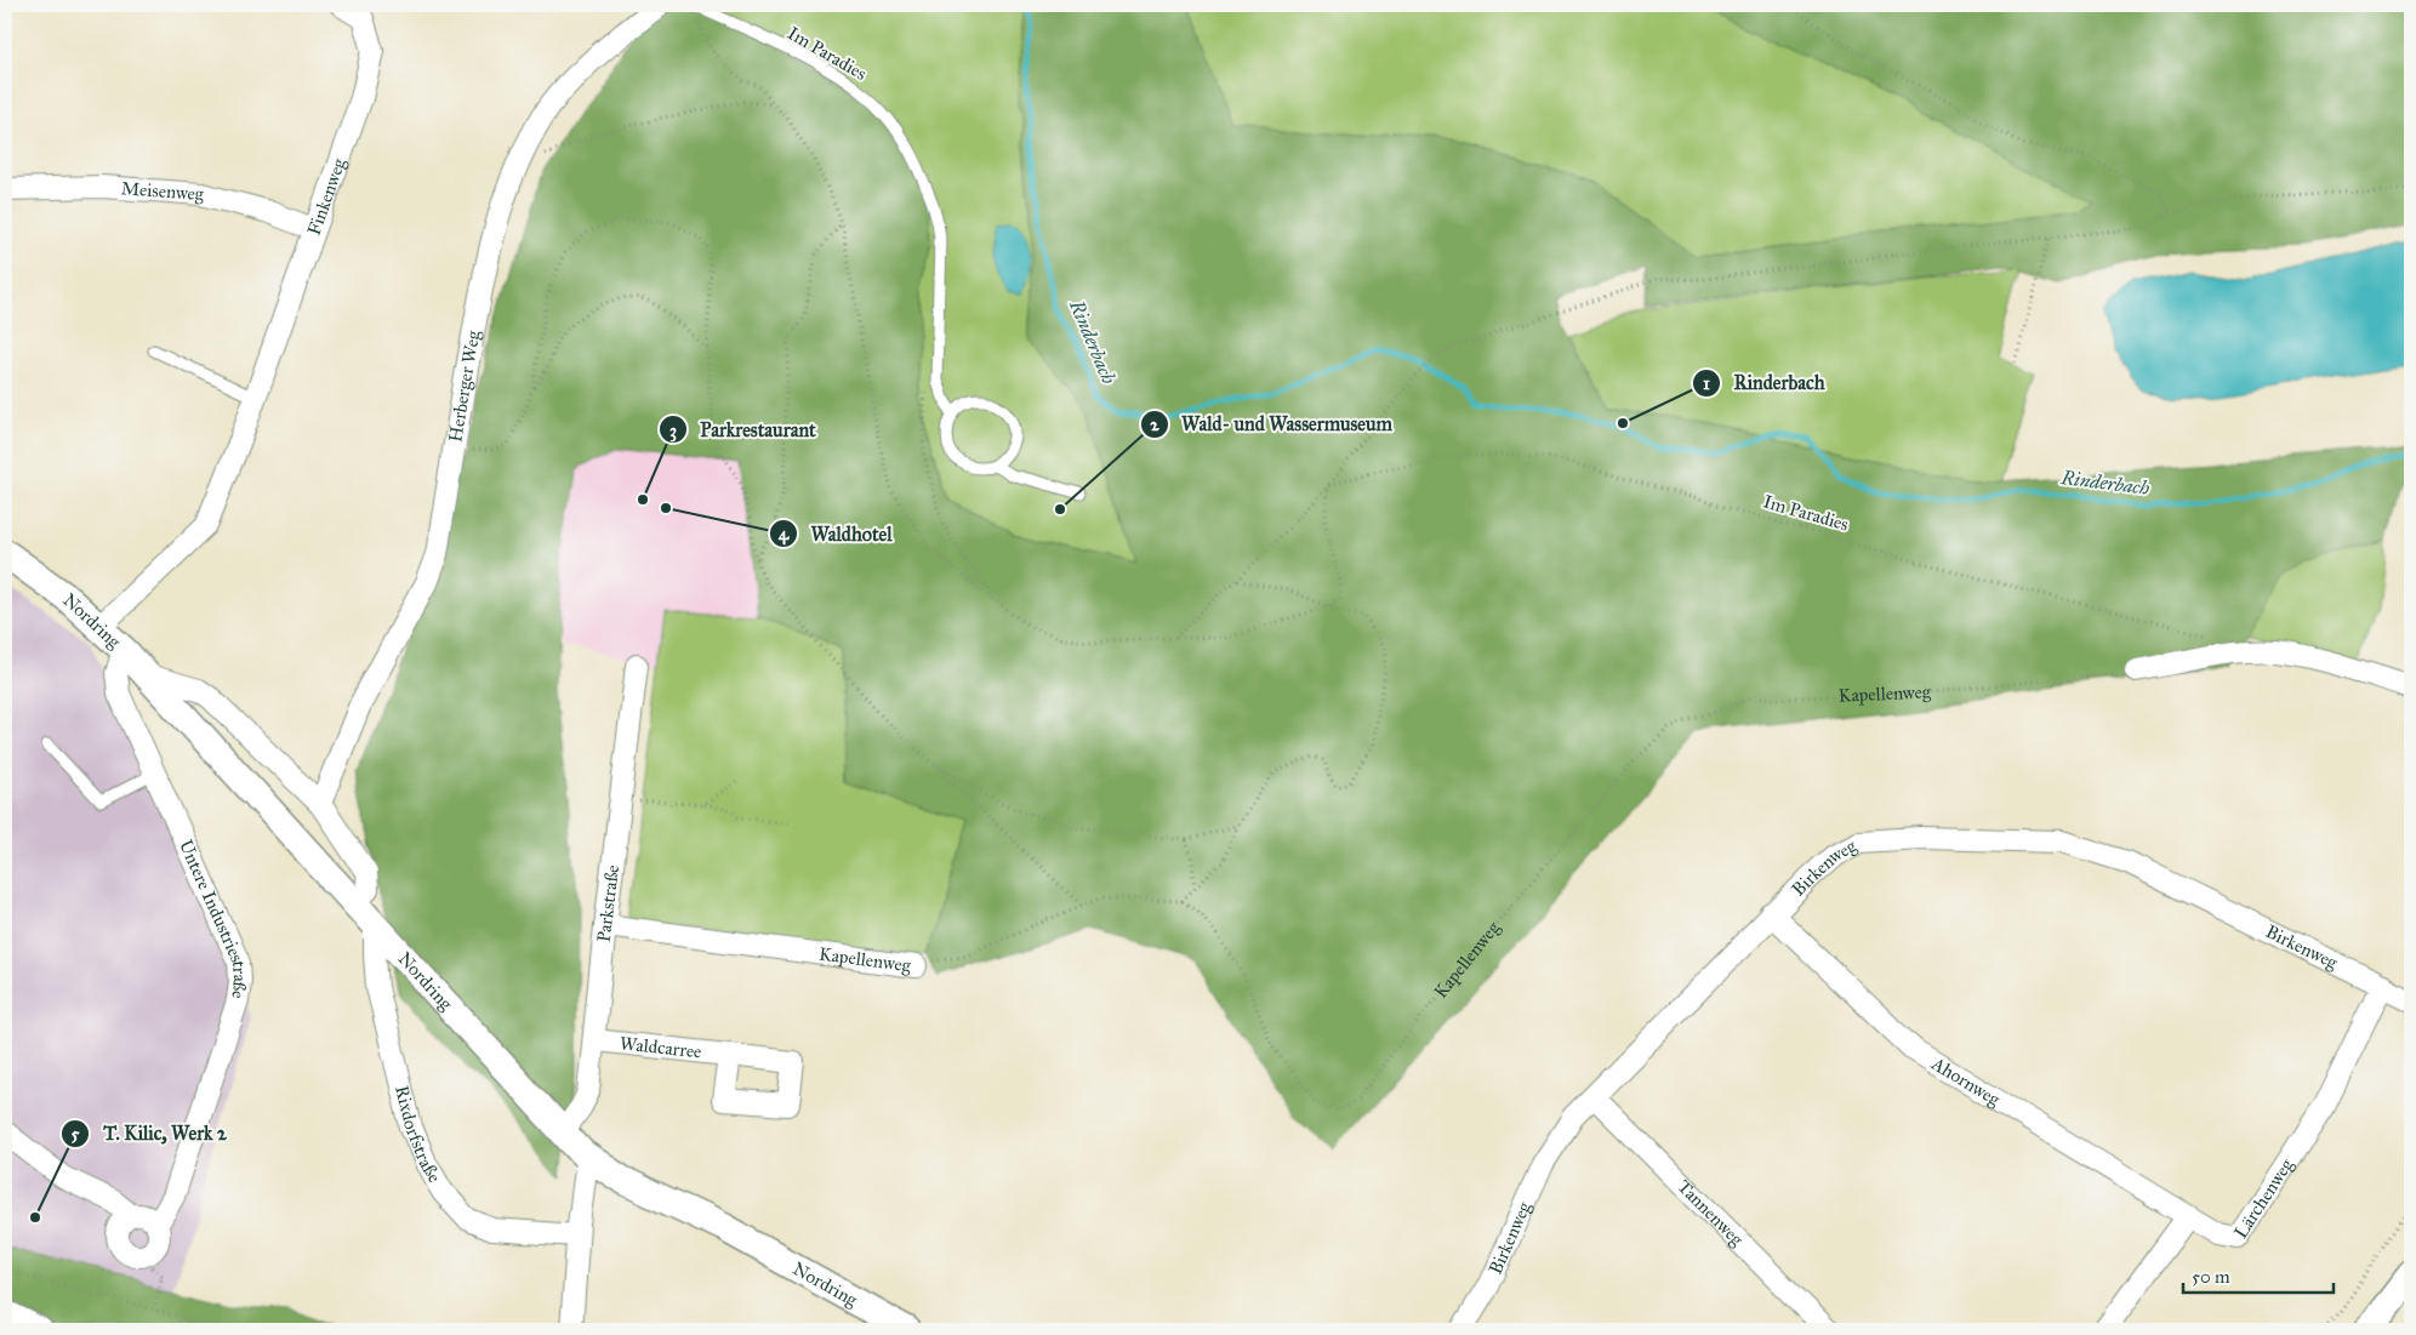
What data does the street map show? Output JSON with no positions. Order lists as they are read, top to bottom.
{
  "streets": {
    "street": [
      "Meisenweg",
      "Finkenweg",
      "Herberger Weg",
      "Nordring",
      "Kapellenweg",
      "Birkenweg",
      "Parkstraße",
      "Untere Industriestraße",
      "Waldcarree",
      "Ahornweg",
      "Rixdorfstraße",
      "Lärchenweg",
      "Tannenweg"
    ],
    "lane": ["Im Paradies"]
  },
  "crossings": [
    ["Meisenweg", "Finkenweg"],
    ["Finkenweg", "Nordring"],
    ["Nordring", "Parkstraße"],
    ["Nordring", "Untere Industriestraße"],
    ["Nordring", "Rixdorfstraße"],
    ["Kapellenweg", "Parkstraße"],
    ["Birkenweg", "Ahornweg"],
    ["Birkenweg", "Lärchenweg"],
    ["Birkenweg", "Tannenweg"],
    ["Parkstraße", "Waldcarree"],
    ["Ahornweg", "Lärchenweg"]
  ],
  "water": ["Rinderbach"],
  "places": [
    "Rinderbach",
    "Parkrestaurant",
    "Waldhotel",
    "Wald- und Wassermuseum",
    "T. Kilic, Werk 2"
  ],
  "scale_bar": "50 m"
}
